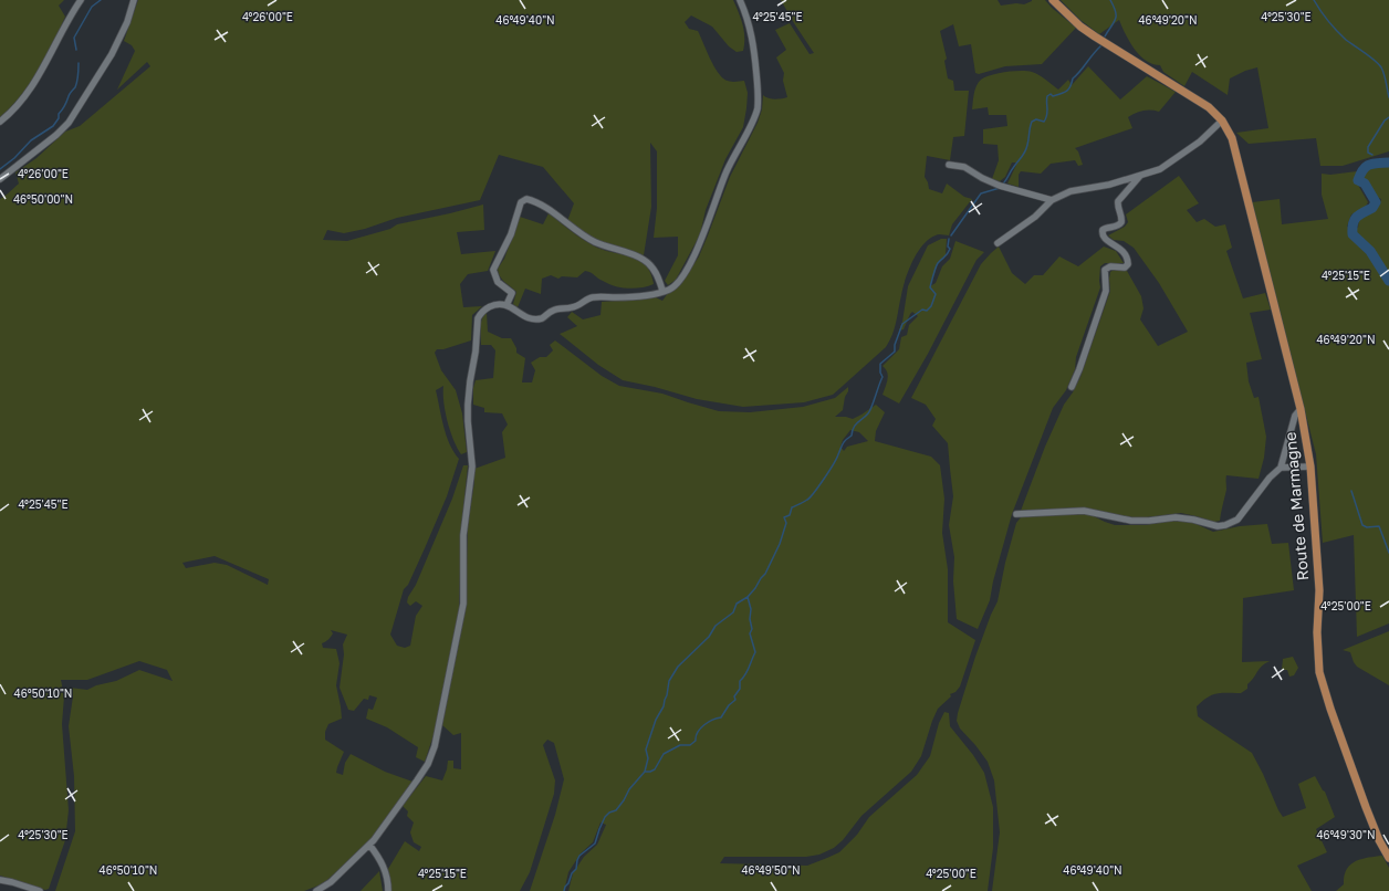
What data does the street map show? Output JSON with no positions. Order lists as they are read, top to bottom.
{
  "streets": {
    "main road": ["Route de Marmagne"]
  },
  "coordinates": [
    "4°26'00\"E",
    "4°25'45\"E",
    "4°25'30\"E",
    "46°49'40\"N",
    "46°49'20\"N",
    "46°50'00\"N",
    "4°25'15\"E",
    "4°25'00\"E",
    "46°50'10\"N",
    "46°49'30\"N",
    "46°49'50\"N"
  ]
}
